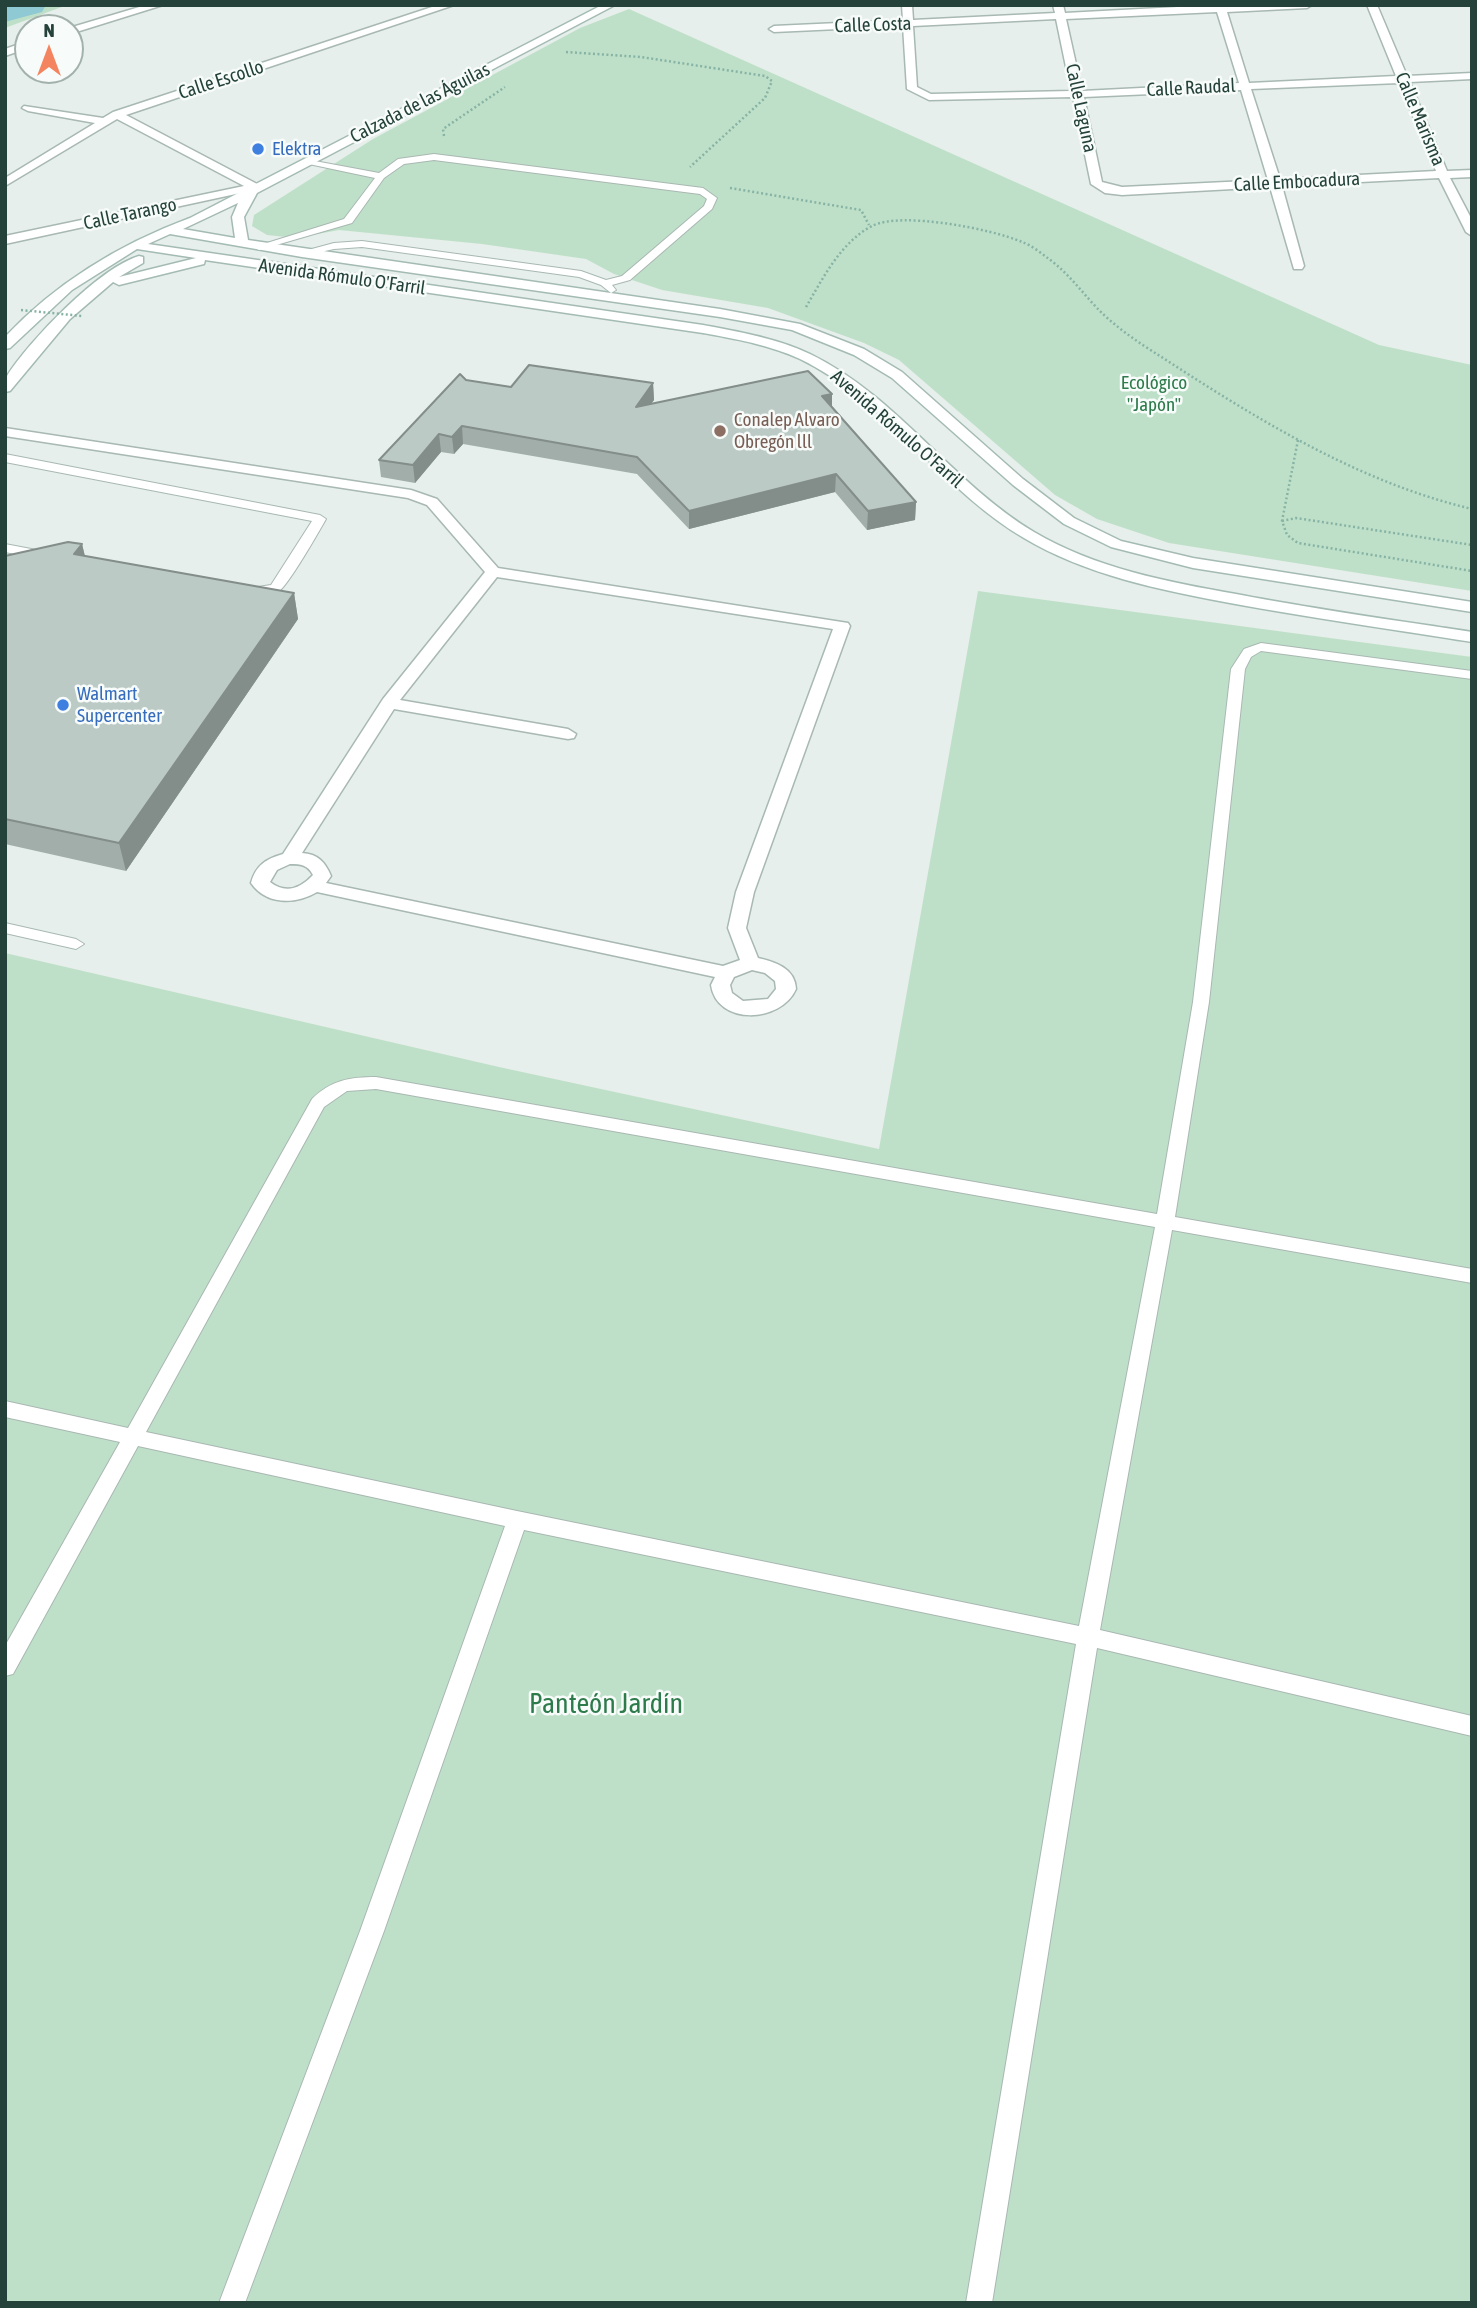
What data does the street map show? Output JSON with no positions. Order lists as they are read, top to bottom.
{
  "streets": {
    "street": [
      "Calle Costa",
      "Calle Escollo",
      "Calle Raudal",
      "Calzada de las Águilas",
      "Calle Laguna",
      "Calle Marisma",
      "Calle Embocadura",
      "Calle Tarango",
      "Avenida Rómulo O'Farril"
    ]
  },
  "crossings": [
    ["Calle Costa", "Calle Raudal"],
    ["Calle Costa", "Calle Laguna"],
    ["Calle Raudal", "Calle Laguna"],
    ["Calle Raudal", "Calle Marisma"],
    ["Calzada de las Águilas", "Calle Tarango"],
    ["Calzada de las Águilas", "Avenida Rómulo O'Farril"],
    ["Calle Laguna", "Calle Embocadura"],
    ["Calle Marisma", "Calle Embocadura"]
  ],
  "parks": ["Ecológico \"Japón\"", "Panteón Jardín"],
  "places": ["Elektra", "Conalep Alvaro Obregón lll", "Walmart Supercenter"],
  "north": "top"
}
